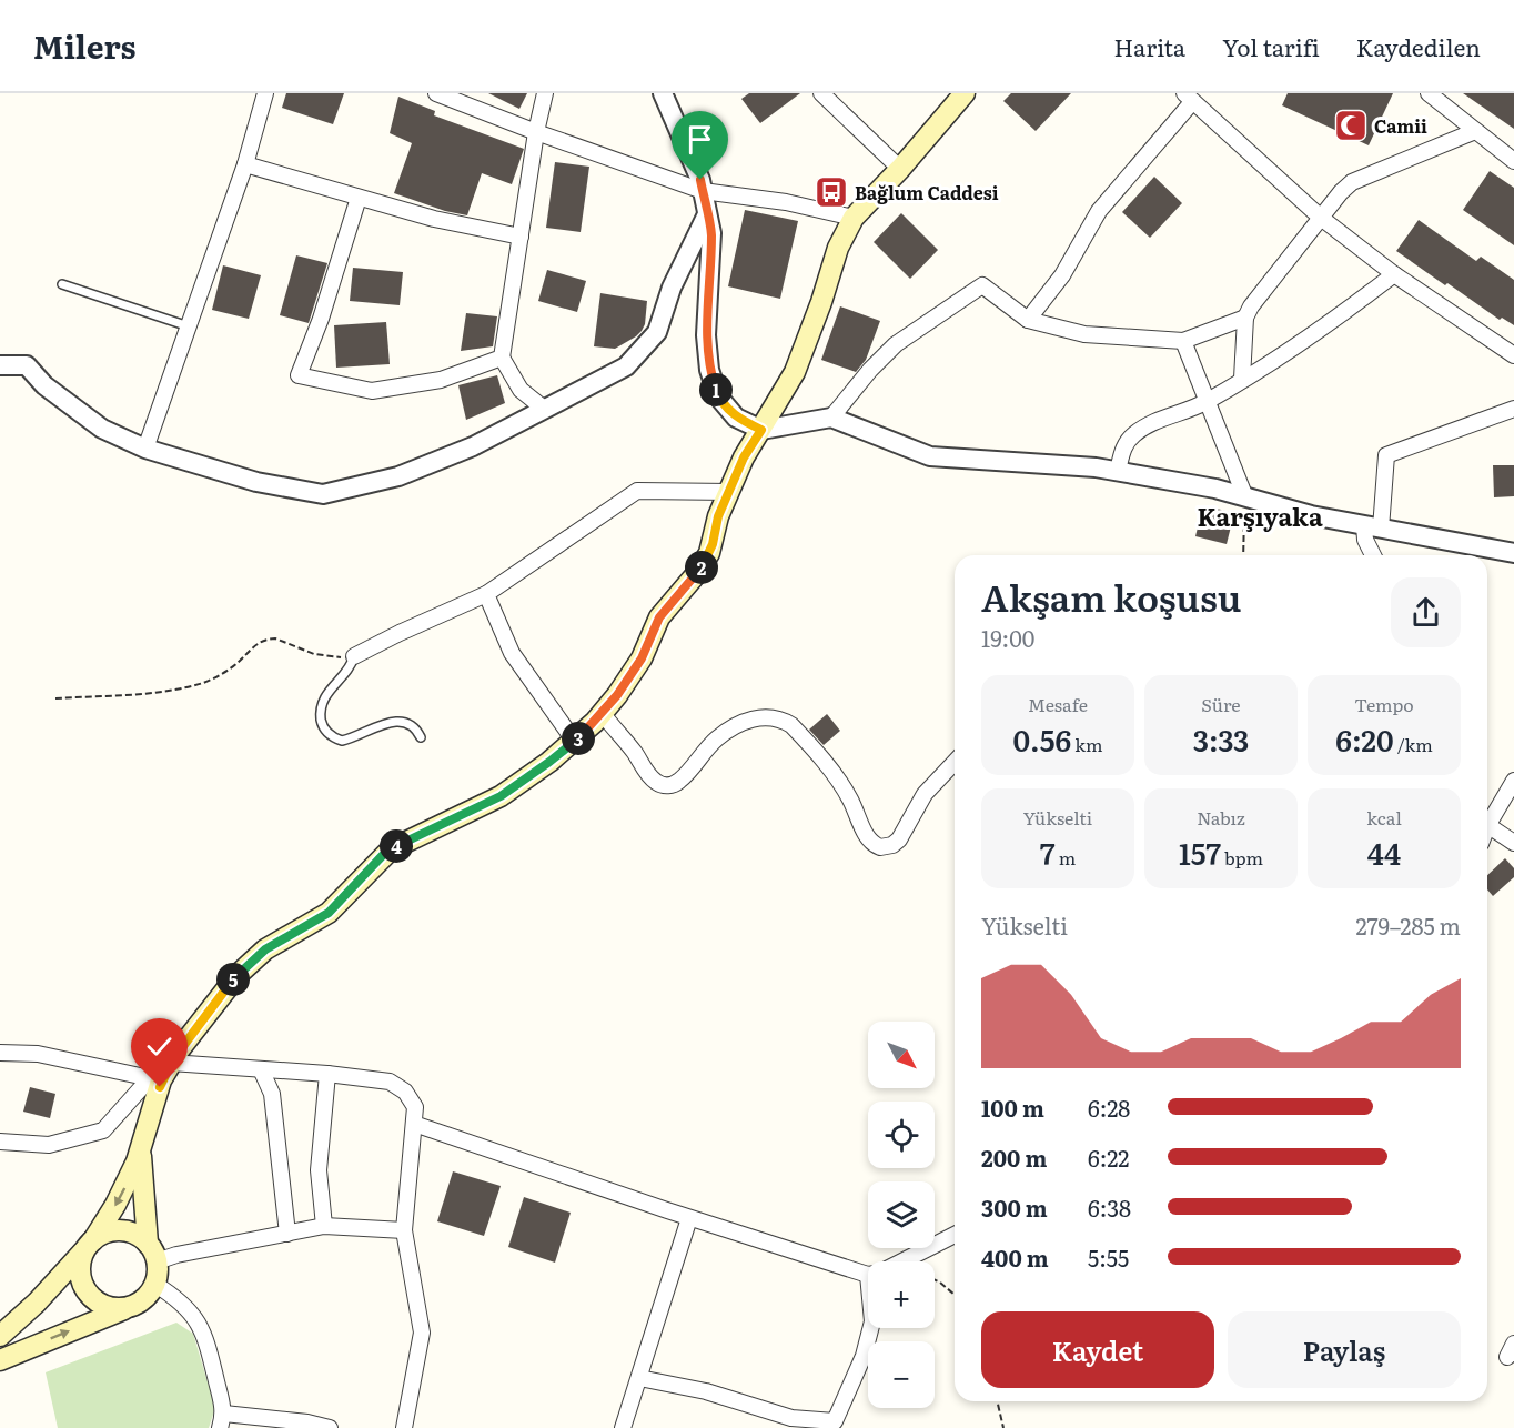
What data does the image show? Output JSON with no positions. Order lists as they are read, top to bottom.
{
  "districts": ["Karşıyaka"],
  "places": {
    "mosque": ["Camii"],
    "bus stop": ["Bağlum Caddesi"]
  },
  "north": "bottom right",
  "page": {
    "header": "Milers",
    "nav": ["Harita", "Yol tarifi", "Kaydedilen"],
    "pins": [
      "1",
      "2",
      "3",
      "4",
      "5"
    ],
    "heading": ["Akşam koşusu", "19:00"],
    "stats": [
      ["Mesafe", "0.56 km"],
      ["Süre", "3:33"],
      ["Tempo", "6:20 /km"],
      ["Yükselti", "7 m"],
      ["Nabız", "157 bpm"],
      ["kcal", "44"]
    ],
    "chart": ["Yükselti", "279–285 m"],
    "map_buttons": ["+", "−"],
    "list": [
      {
        "name": "100 m",
        "note": "6:28"
      },
      {
        "name": "200 m",
        "note": "6:22"
      },
      {
        "name": "300 m",
        "note": "6:38"
      },
      {
        "name": "400 m",
        "note": "5:55"
      }
    ],
    "buttons": ["Kaydet", "Paylaş"]
  }
}
